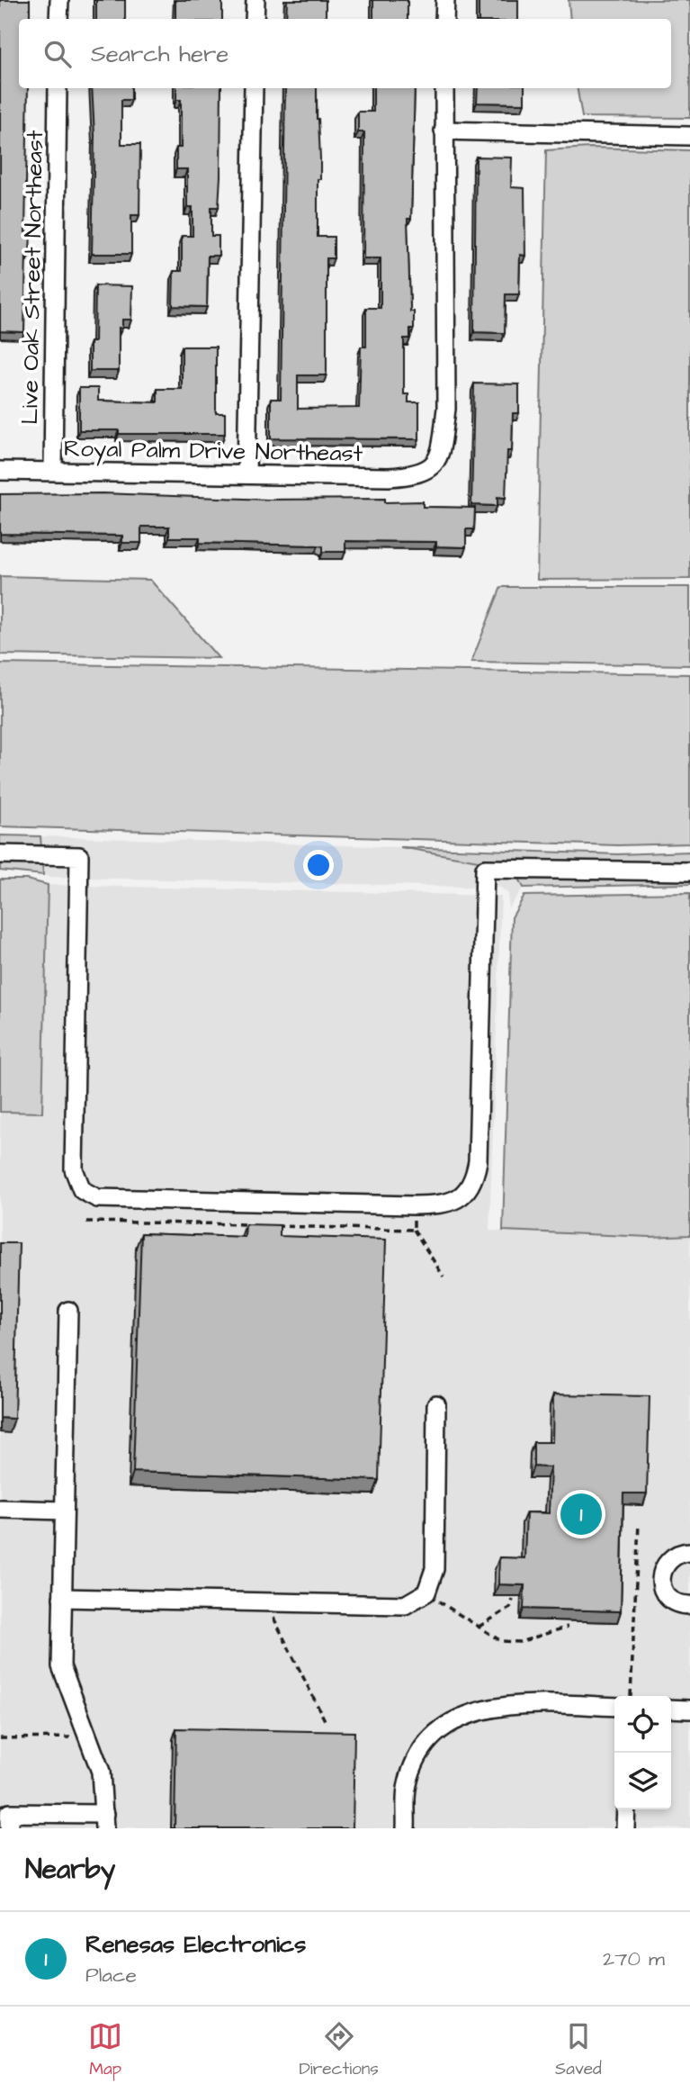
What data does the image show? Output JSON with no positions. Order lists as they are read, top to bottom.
{
  "streets": {
    "street": ["Live Oak Street Northeast", "Royal Palm Drive Northeast"]
  },
  "crossings": [
    ["Live Oak Street Northeast", "Royal Palm Drive Northeast"]
  ],
  "page": {
    "search": "Search here",
    "pins": "1",
    "heading": "Nearby",
    "list": [
      {
        "mark": "1",
        "name": "Renesas Electronics",
        "note": "Place",
        "value": "270 m"
      }
    ],
    "nav": ["Map", "Directions", "Saved"]
  }
}
